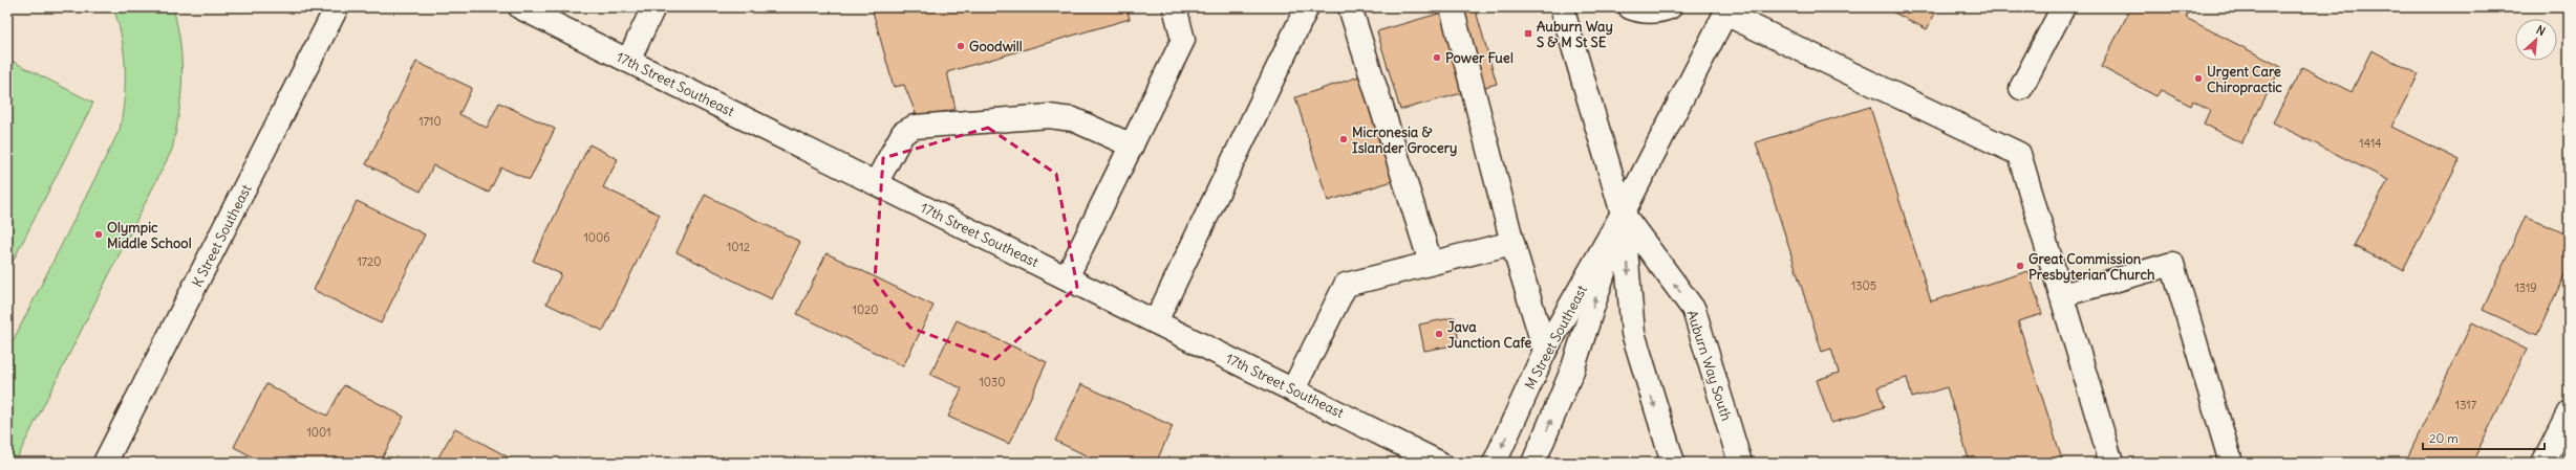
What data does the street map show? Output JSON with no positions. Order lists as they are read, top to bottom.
{
  "streets": {
    "street": [
      "17th Street Southeast",
      "K Street Southeast",
      "M Street Southeast",
      "Auburn Way South"
    ]
  },
  "crossings": [
    ["M Street Southeast", "Auburn Way South"]
  ],
  "places": {
    "transit": ["Auburn Way S & M St SE"],
    "other": [
      "Goodwill",
      "Power Fuel",
      "Urgent Care Chiropractic",
      "Micronesia & Islander Grocery",
      "Olympic Middle School",
      "Great Commission Presbyterian Church",
      "Java Junction Cafe"
    ]
  },
  "house_numbers": [
    "1710",
    "1414",
    "1006",
    "1012",
    "1720",
    "1305",
    "1319",
    "1020",
    "1030",
    "1317",
    "1001"
  ],
  "scale_bar": "20 m",
  "north": "top right"
}
